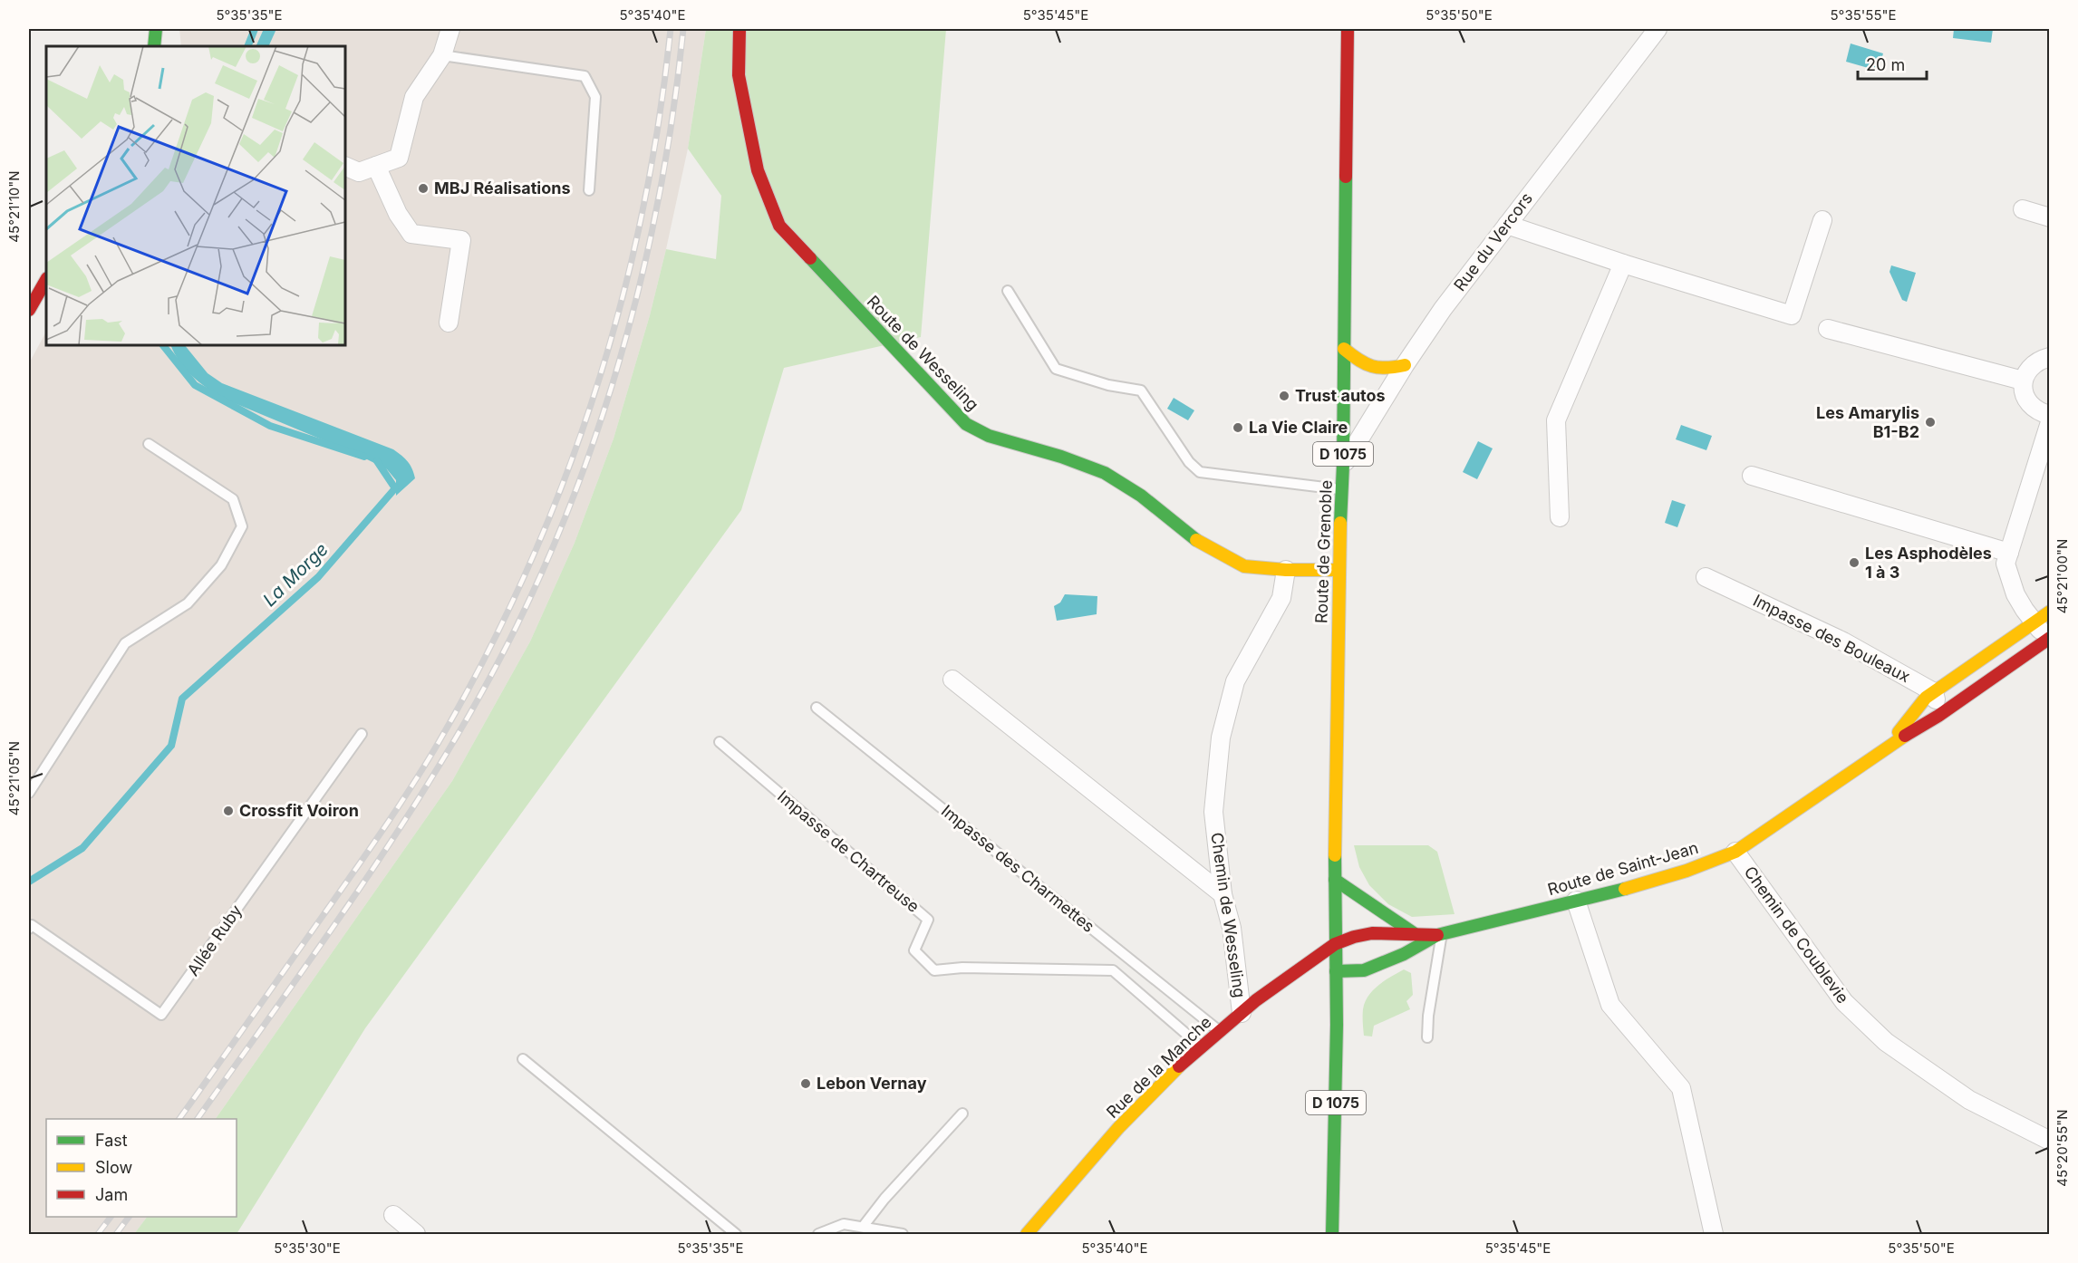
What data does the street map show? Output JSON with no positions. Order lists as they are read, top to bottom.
{
  "streets": {
    "main road": [
      "Route de Wesseling",
      "D 1075",
      "Route de Grenoble",
      "Route de Saint-Jean",
      "Rue de la Manche"
    ],
    "street": [
      "Rue du Vercors",
      "Impasse des Bouleaux",
      "Chemin de Wesseling",
      "Chemin de Coublevie"
    ],
    "lane": ["Impasse de Chartreuse", "Impasse des Charmettes", "Allée Ruby"]
  },
  "crossings": [
    ["Rue du Vercors", "Route de Grenoble"],
    ["Route de Wesseling", "Route de Grenoble"],
    ["Route de Wesseling", "Chemin de Wesseling"],
    ["D 1075", "Route de Grenoble"],
    ["D 1075", "Route de Saint-Jean"],
    ["D 1075", "Rue de la Manche"],
    ["Route de Grenoble", "Route de Saint-Jean"],
    ["Route de Grenoble", "Rue de la Manche"],
    ["Impasse des Bouleaux", "Route de Saint-Jean"],
    ["Impasse de Chartreuse", "Rue de la Manche"],
    ["Impasse des Charmettes", "Rue de la Manche"],
    ["Route de Saint-Jean", "Chemin de Coublevie"],
    ["Route de Saint-Jean", "Rue de la Manche"],
    ["Chemin de Wesseling", "Rue de la Manche"]
  ],
  "water": ["La Morge"],
  "places": [
    "MBJ Réalisations",
    "Trust autos",
    "Les Amarylis B1-B2",
    "La Vie Claire",
    "Les Asphodèles 1 à 3",
    "Crossfit Voiron",
    "Lebon Vernay"
  ],
  "legend": ["Fast", "Slow", "Jam"],
  "scale_bar": "20 m",
  "coordinates": [
    "5°35'35\"E",
    "5°35'40\"E",
    "5°35'45\"E",
    "5°35'50\"E",
    "5°35'55\"E",
    "45°21'10\"N",
    "45°21'00\"N",
    "45°21'05\"N",
    "45°20'55\"N",
    "5°35'30\"E"
  ]
}
